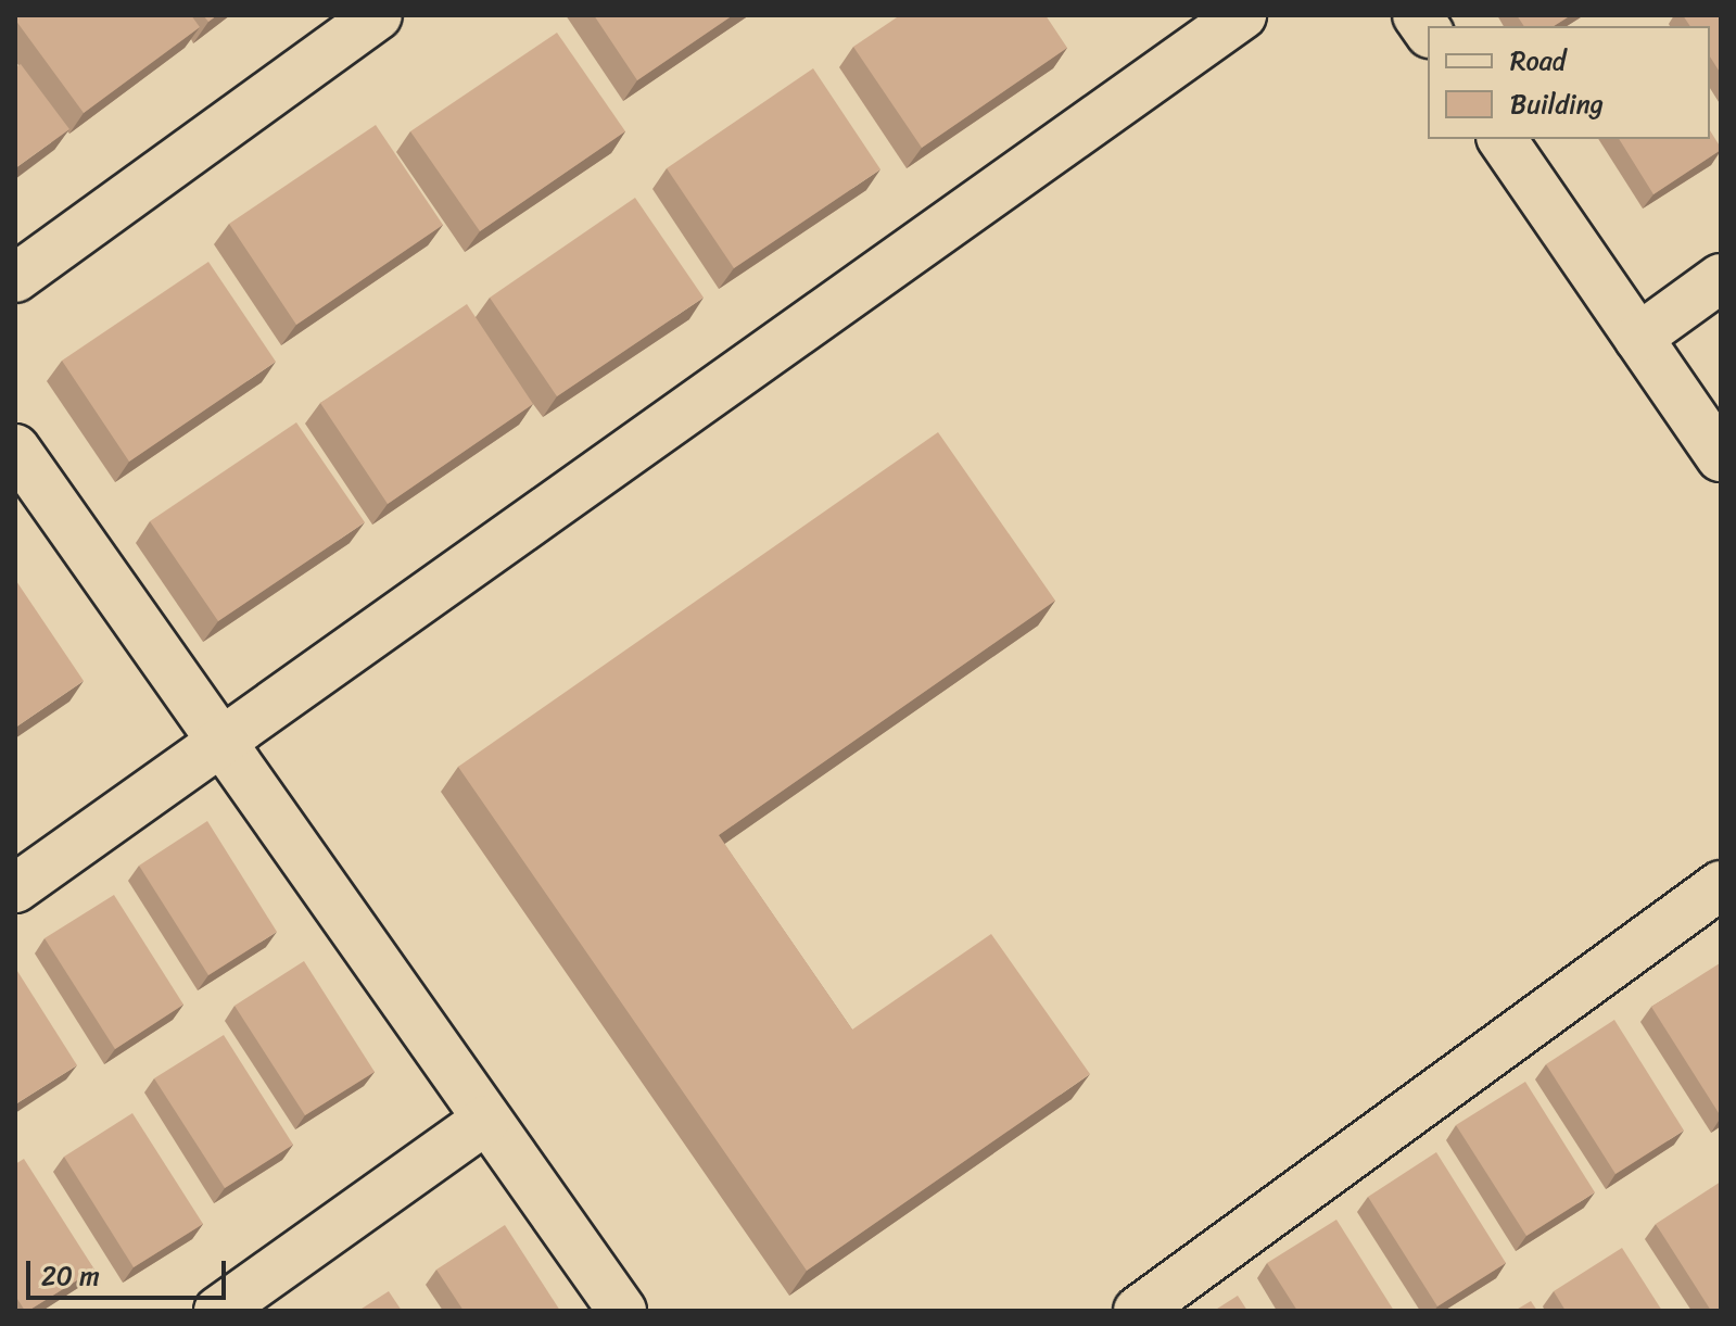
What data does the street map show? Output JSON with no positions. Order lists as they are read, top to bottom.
{
  "legend": ["Road", "Building"],
  "scale_bar": "20 m"
}
